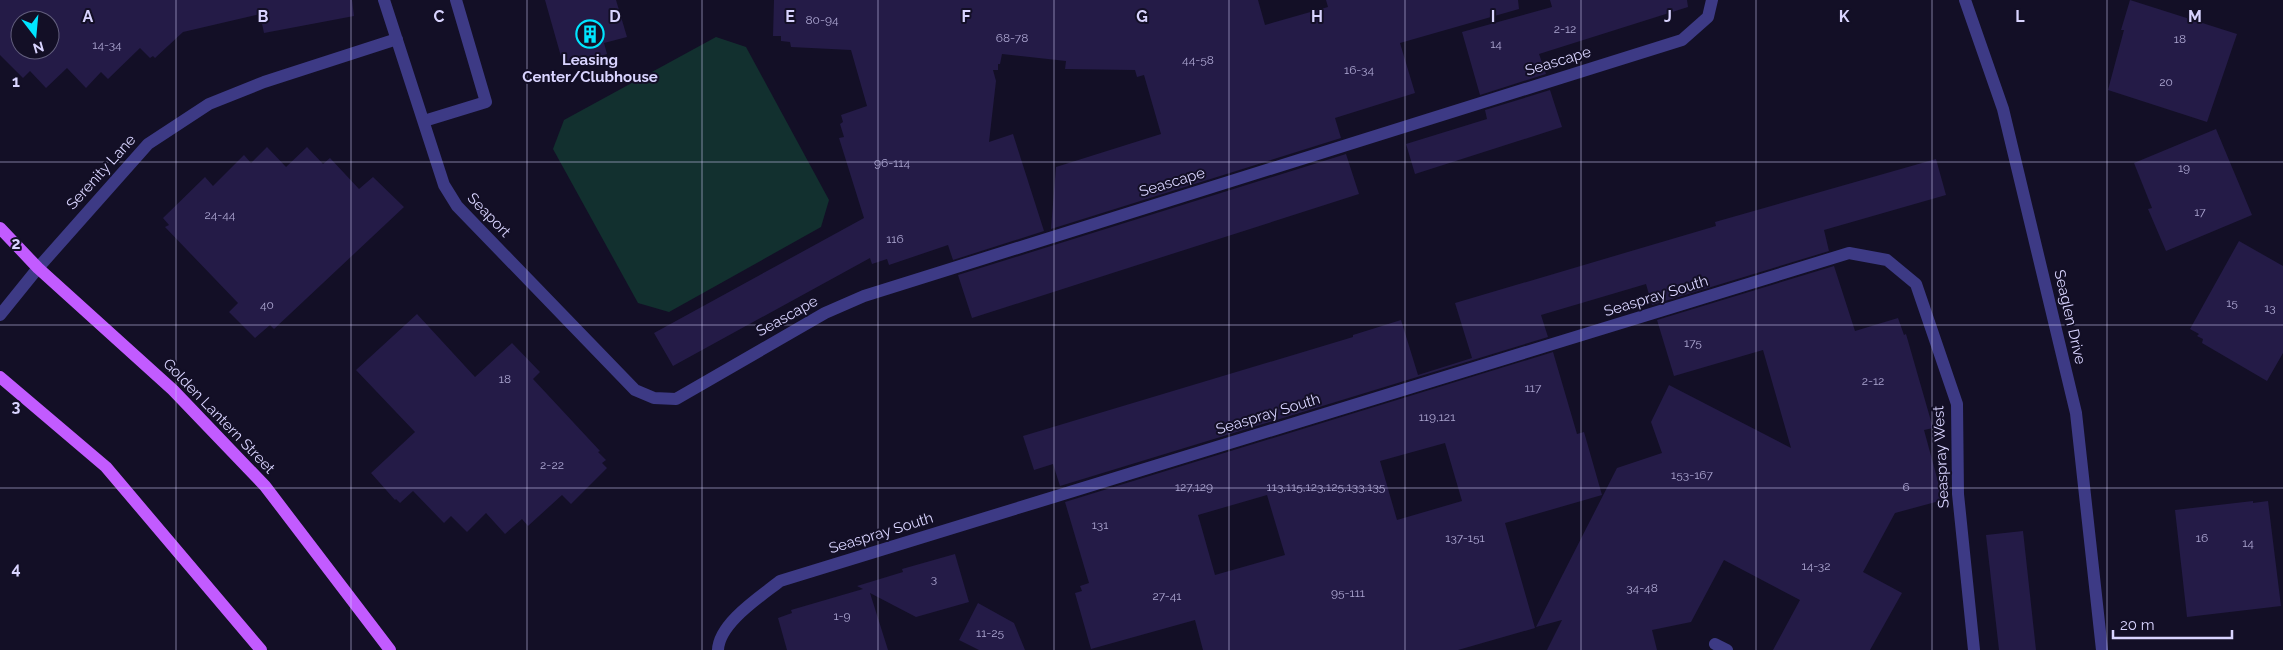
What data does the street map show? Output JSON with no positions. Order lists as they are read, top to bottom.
{
  "streets": {
    "main road": ["Golden Lantern Street"],
    "street": [
      "Seascape",
      "Serenity Lane",
      "Seaport",
      "Seaspray South",
      "Seaglen Drive",
      "Seaspray West"
    ]
  },
  "crossings": [
    ["Seascape", "Seaport"],
    ["Serenity Lane", "Seaport"],
    ["Serenity Lane", "Golden Lantern Street"],
    ["Seaspray South", "Seaspray West"]
  ],
  "places": {
    "building": ["Leasing Center/Clubhouse"]
  },
  "house_numbers": [
    "80-94",
    "2-12",
    "68-78",
    "18",
    "14",
    "14-34",
    "44-58",
    "16-34",
    "20",
    "96-114",
    "19",
    "17",
    "24-44",
    "116",
    "15",
    "40",
    "13",
    "175",
    "18",
    "2-12",
    "117",
    "119,121",
    "2-22",
    "153-167",
    "127,129",
    "113,115,123,125,133,135",
    "6",
    "131",
    "137-151",
    "16",
    "14",
    "14-32",
    "3",
    "34-48",
    "95-111",
    "27-41",
    "1-9",
    "11-25"
  ],
  "scale_bar": "20 m",
  "north": "bottom",
  "grid": {
    "columns": [
      "A",
      "B",
      "C",
      "D",
      "E",
      "F",
      "G",
      "H",
      "I",
      "J",
      "K",
      "L",
      "M"
    ],
    "rows": [
      "1",
      "2",
      "3",
      "4"
    ]
  }
}
